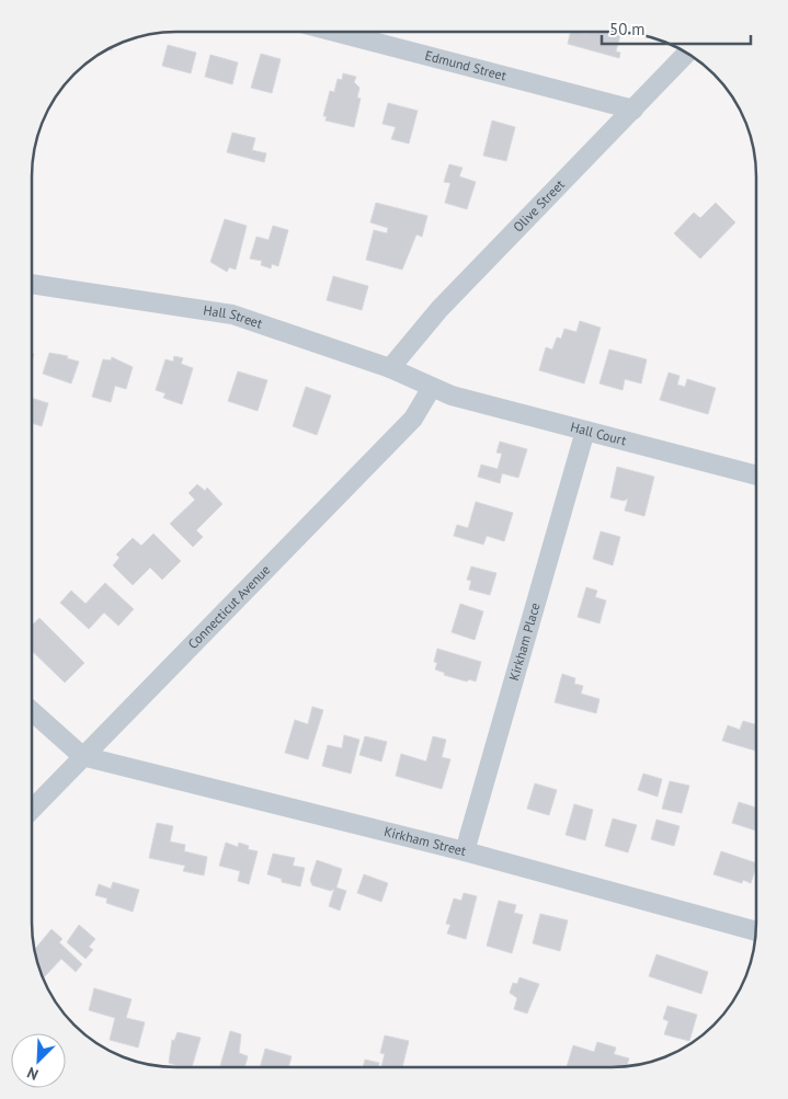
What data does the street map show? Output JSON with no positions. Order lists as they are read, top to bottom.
{
  "streets": {
    "street": [
      "Edmund Street",
      "Olive Street",
      "Hall Street",
      "Hall Court",
      "Connecticut Avenue",
      "Kirkham Place",
      "Kirkham Street"
    ]
  },
  "crossings": [
    ["Edmund Street", "Olive Street"],
    ["Olive Street", "Hall Street"],
    ["Hall Street", "Hall Court"],
    ["Hall Street", "Connecticut Avenue"],
    ["Hall Court", "Connecticut Avenue"],
    ["Hall Court", "Kirkham Place"],
    ["Connecticut Avenue", "Kirkham Street"],
    ["Kirkham Place", "Kirkham Street"]
  ],
  "scale_bar": "50 m",
  "north": "bottom left"
}
